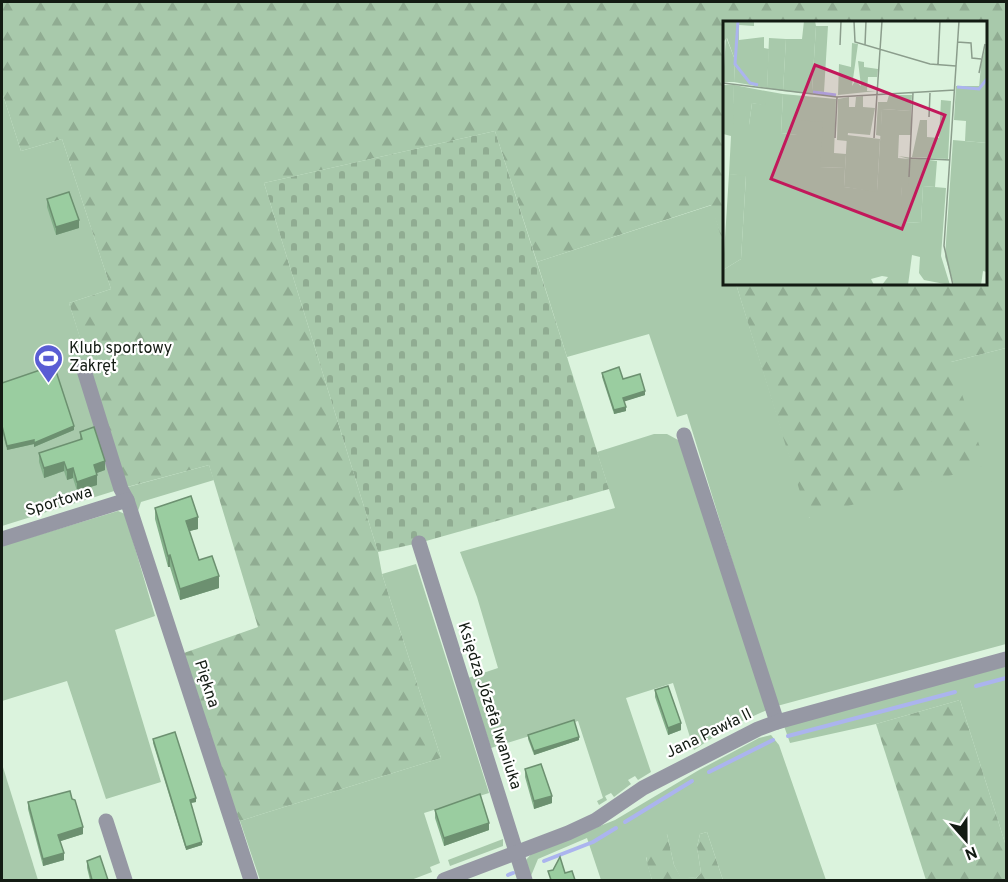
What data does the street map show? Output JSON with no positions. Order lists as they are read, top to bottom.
{
  "streets": {
    "street": [
      "Sportowa",
      "Piękna",
      "Księdza Józefa Iwaniuka",
      "Jana Pawła II"
    ]
  },
  "crossings": [
    ["Sportowa", "Piękna"],
    ["Księdza Józefa Iwaniuka", "Jana Pawła II"]
  ],
  "places": {
    "sports": ["Klub sportowy Zakręt"]
  },
  "north": "bottom"
}
